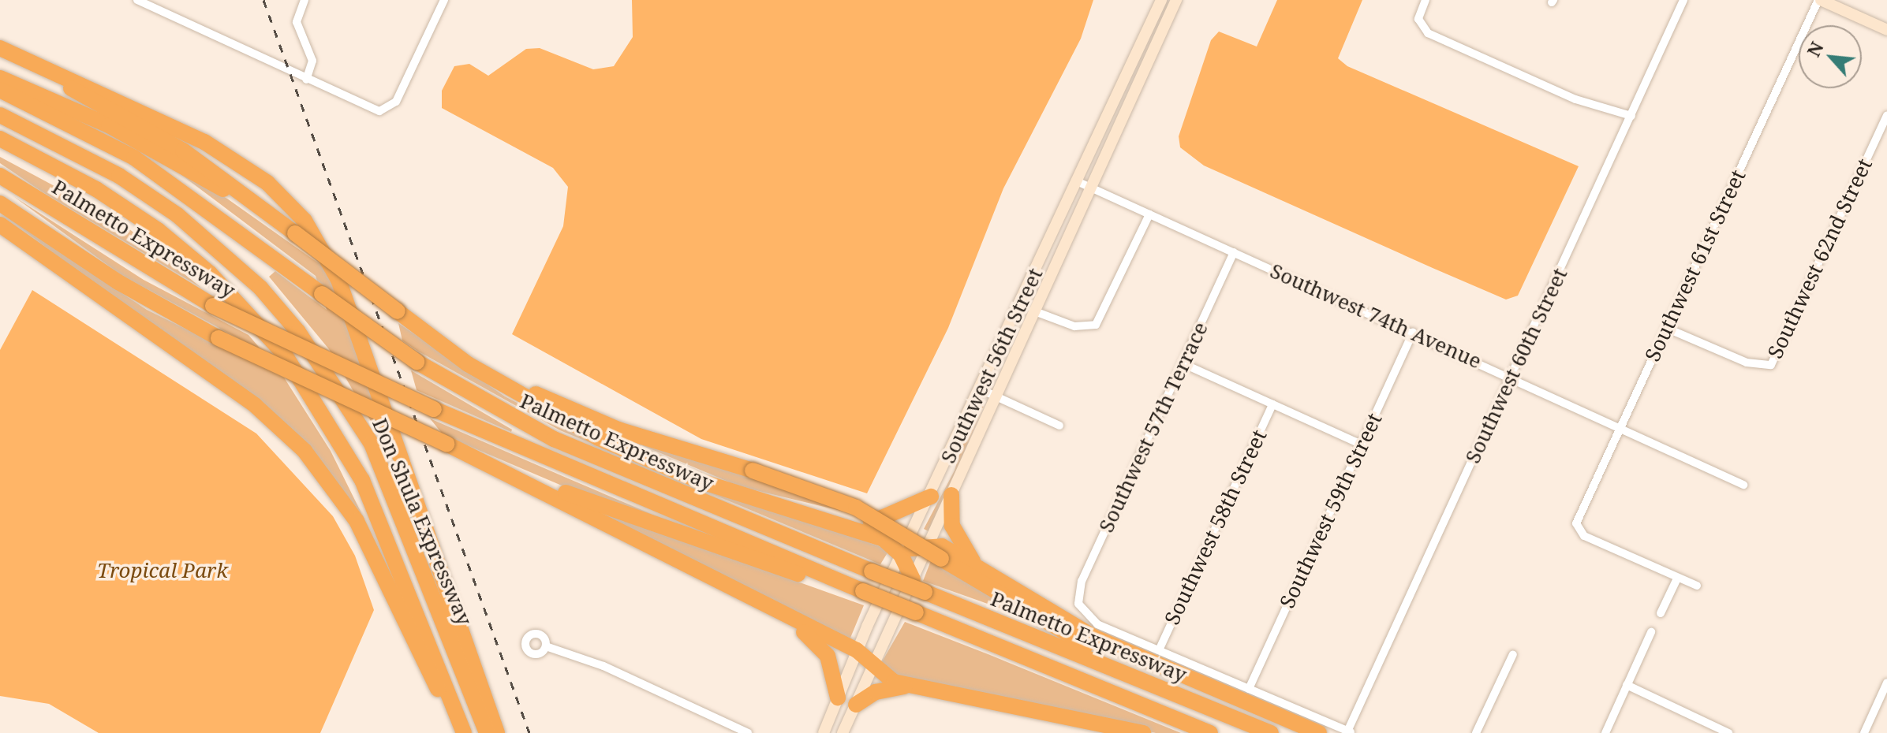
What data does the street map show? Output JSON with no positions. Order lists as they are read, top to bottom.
{
  "streets": {
    "highway": ["Palmetto Expressway", "Don Shula Expressway"],
    "main road": ["Southwest 56th Street"],
    "street": [
      "Southwest 62nd Street",
      "Southwest 61st Street",
      "Southwest 74th Avenue",
      "Southwest 60th Street",
      "Southwest 57th Terrace",
      "Southwest 59th Street",
      "Southwest 58th Street"
    ]
  },
  "crossings": [
    ["Southwest 62nd Street", "Southwest 61st Street"],
    ["Southwest 61st Street", "Southwest 74th Avenue"],
    ["Southwest 74th Avenue", "Southwest 56th Street"],
    ["Southwest 74th Avenue", "Southwest 60th Street"],
    ["Southwest 74th Avenue", "Southwest 57th Terrace"],
    ["Southwest 74th Avenue", "Southwest 59th Street"],
    ["Southwest 57th Terrace", "Southwest 58th Street"]
  ],
  "parks": ["Tropical Park"],
  "north": "top left"
}
